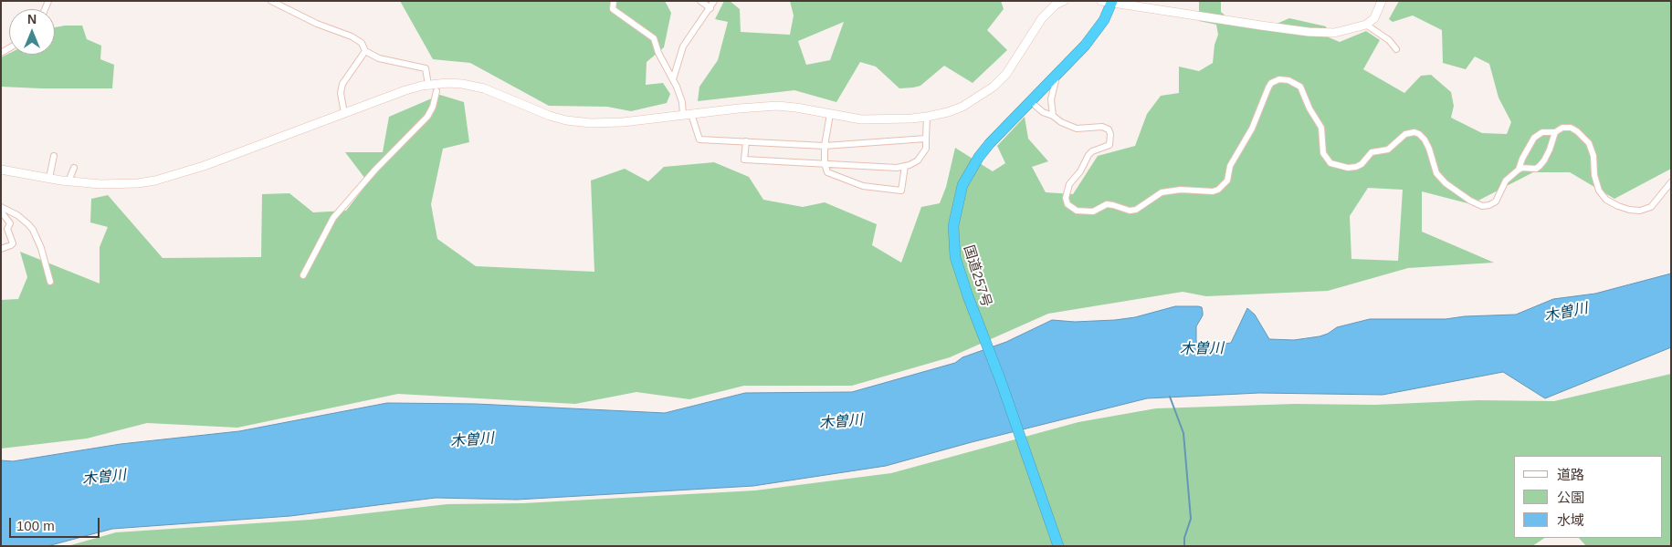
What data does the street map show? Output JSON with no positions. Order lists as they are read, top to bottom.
{
  "streets": {
    "highway": ["国道257号"]
  },
  "water": ["木曽川"],
  "legend": ["道路", "公園", "水域"],
  "scale_bar": "100 m",
  "north": "top"
}
